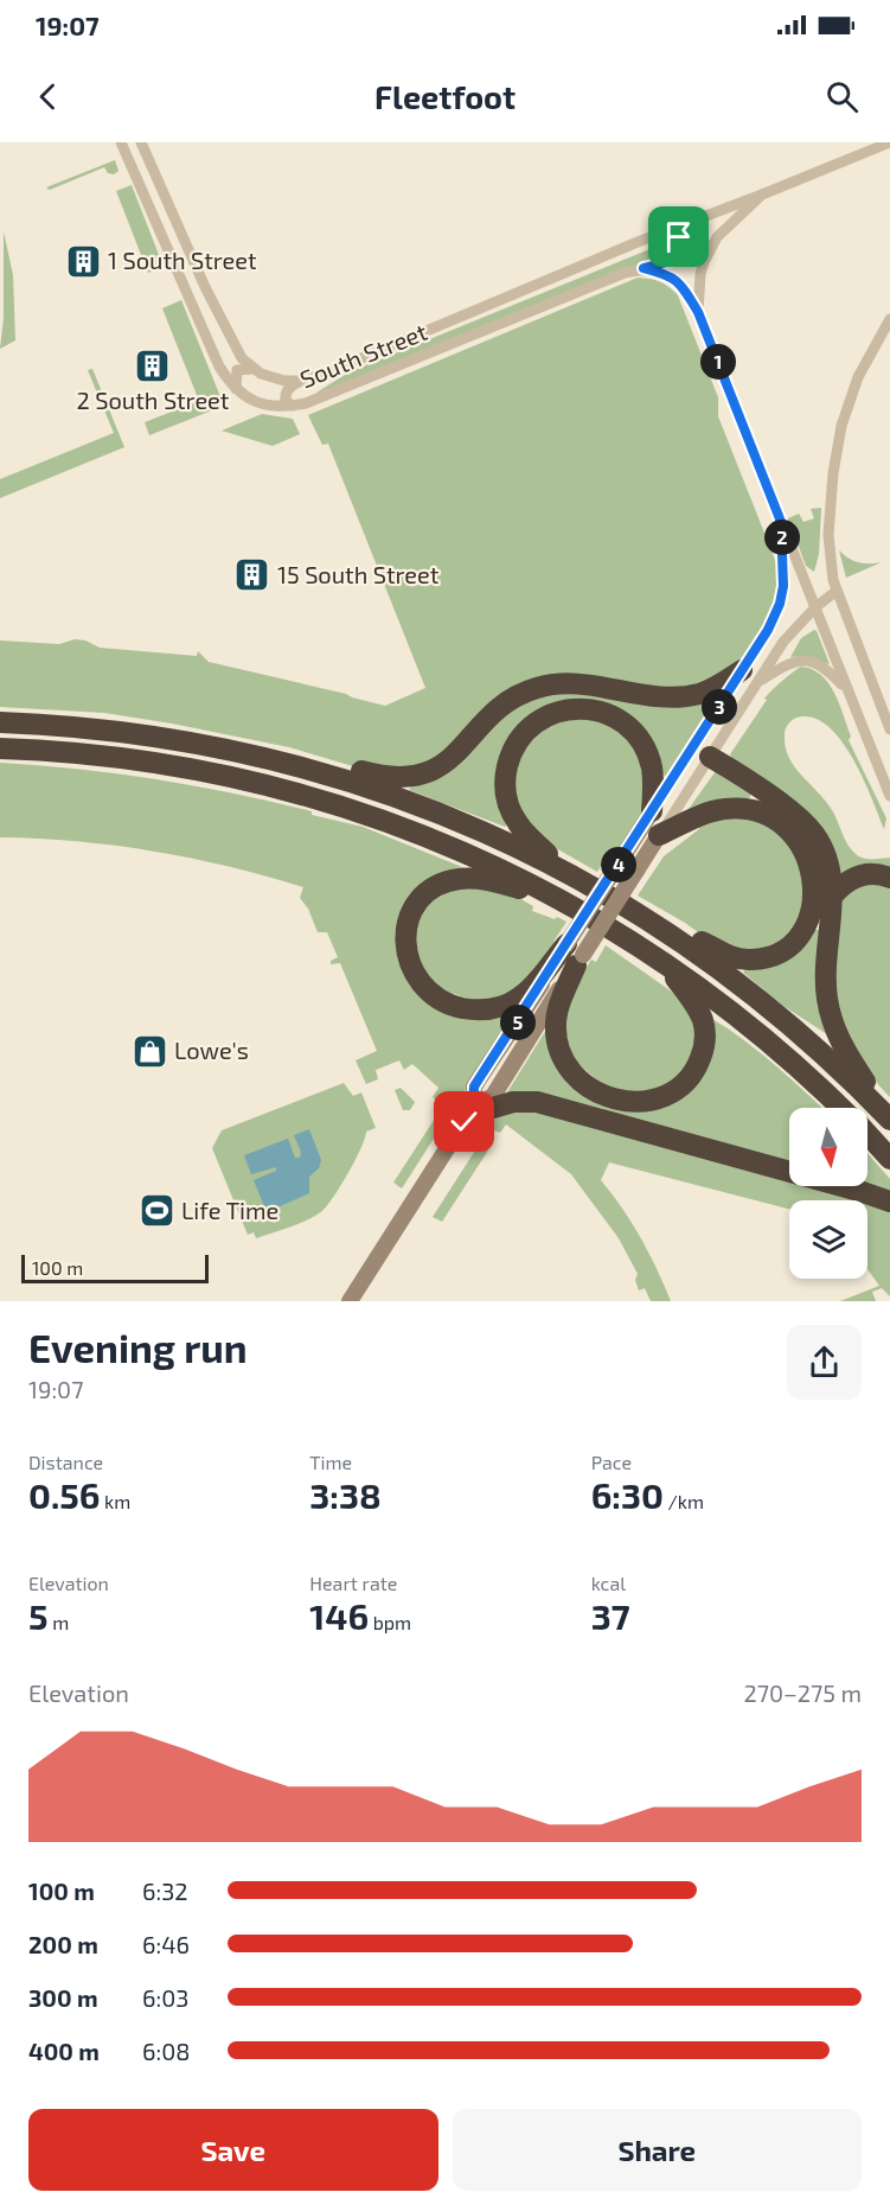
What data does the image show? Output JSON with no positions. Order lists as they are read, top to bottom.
{
  "streets": {
    "street": ["South Street"]
  },
  "places": {
    "building": ["1 South Street", "2 South Street", "15 South Street"],
    "shop": ["Lowe's"],
    "sports": ["Life Time"]
  },
  "scale_bar": "100 m",
  "north": "bottom",
  "page": {
    "status": "19:07",
    "header": "Fleetfoot",
    "pins": [
      "1",
      "2",
      "3",
      "4",
      "5"
    ],
    "scale": "100 m",
    "heading": ["Evening run", "19:07"],
    "stats": [
      ["Distance", "0.56 km"],
      ["Time", "3:38"],
      ["Pace", "6:30 /km"],
      ["Elevation", "5 m"],
      ["Heart rate", "146 bpm"],
      ["kcal", "37"]
    ],
    "chart": ["Elevation", "270–275 m"],
    "list": [
      {
        "name": "100 m",
        "note": "6:32"
      },
      {
        "name": "200 m",
        "note": "6:46"
      },
      {
        "name": "300 m",
        "note": "6:03"
      },
      {
        "name": "400 m",
        "note": "6:08"
      }
    ],
    "buttons": ["Save", "Share"]
  }
}
